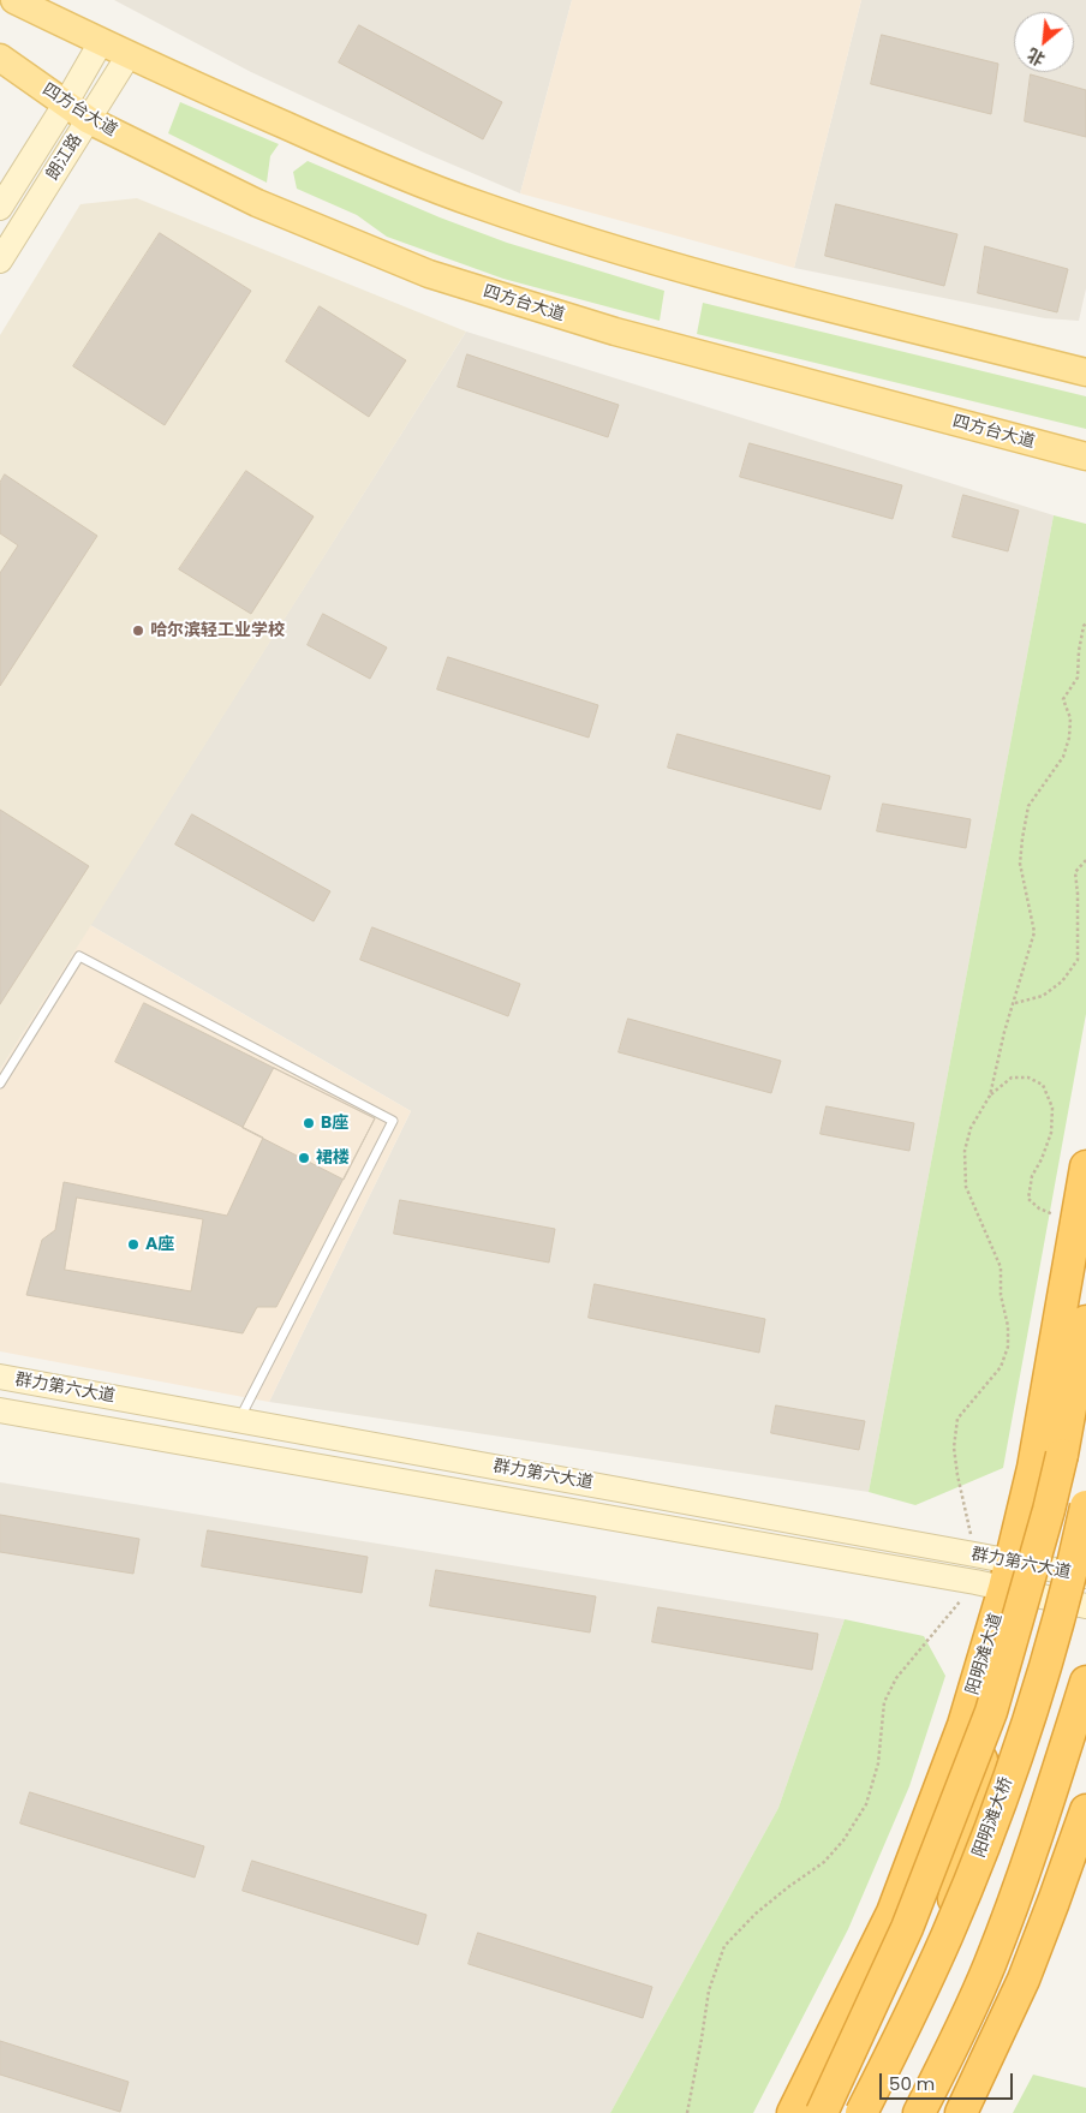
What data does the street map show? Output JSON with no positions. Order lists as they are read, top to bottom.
{
  "streets": {
    "highway": ["阳明滩大道", "阳明滩大桥"],
    "main road": ["四方台大道", "朗江路", "群力第六大道"]
  },
  "crossings": [
    ["四方台大道", "朗江路"],
    ["群力第六大道", "阳明滩大道"]
  ],
  "places": [
    "哈尔滨轻工业学校",
    "B座",
    "裙楼",
    "A座"
  ],
  "scale_bar": "50 m",
  "north": "bottom left"
}
